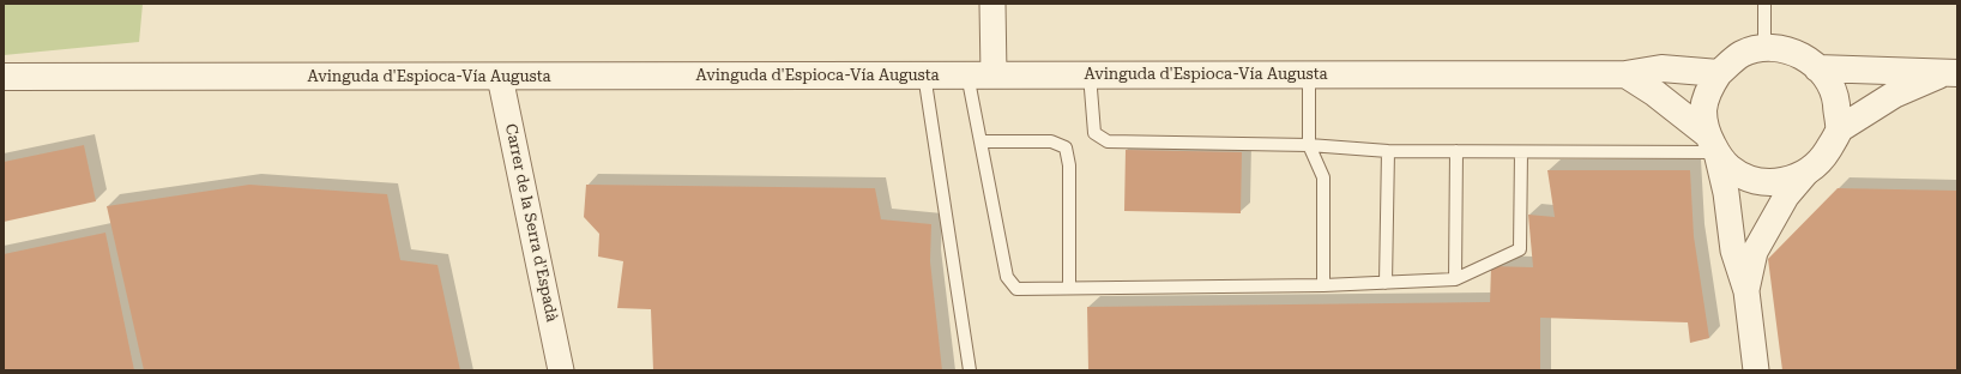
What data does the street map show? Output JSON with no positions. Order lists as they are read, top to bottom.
{
  "streets": {
    "street": ["Avinguda d'Espioca-Vía Augusta", "Carrer de la Serra d'Espadà"]
  },
  "crossings": [
    ["Avinguda d'Espioca-Vía Augusta", "Carrer de la Serra d'Espadà"]
  ]
}
